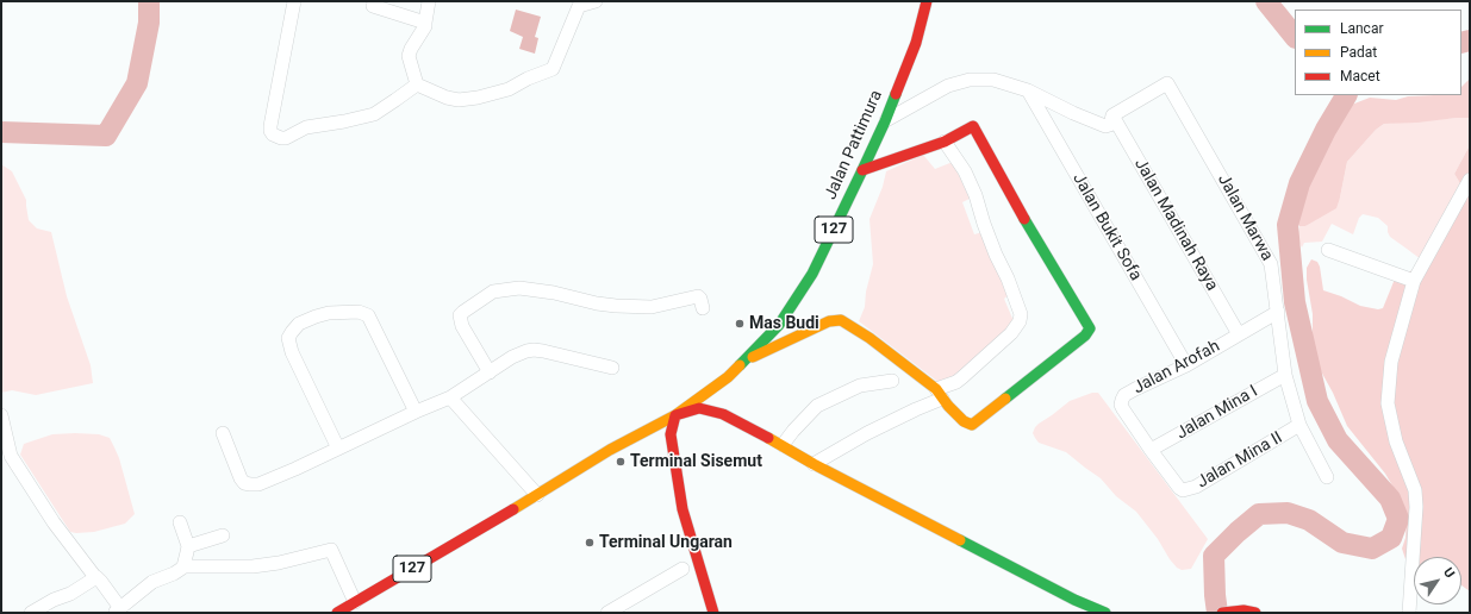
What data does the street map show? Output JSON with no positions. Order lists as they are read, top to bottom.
{
  "streets": {
    "main road": ["Jalan Pattimura", "127"],
    "street": [
      "Jalan Marwa",
      "Jalan Madinah Raya",
      "Jalan Bukit Sofa",
      "Jalan Arofah",
      "Jalan Mina I",
      "Jalan Mina II"
    ]
  },
  "crossings": [
    ["Jalan Pattimura", "127"],
    ["Jalan Marwa", "Jalan Madinah Raya"],
    ["Jalan Marwa", "Jalan Arofah"],
    ["Jalan Marwa", "Jalan Mina I"],
    ["Jalan Marwa", "Jalan Mina II"],
    ["Jalan Madinah Raya", "Jalan Arofah"],
    ["Jalan Bukit Sofa", "Jalan Arofah"],
    ["Jalan Arofah", "Jalan Mina I"],
    ["Jalan Arofah", "Jalan Mina II"]
  ],
  "places": ["Mas Budi", "Terminal Sisemut", "Terminal Ungaran"],
  "legend": ["Lancar", "Padat", "Macet"],
  "north": "top right"
}
